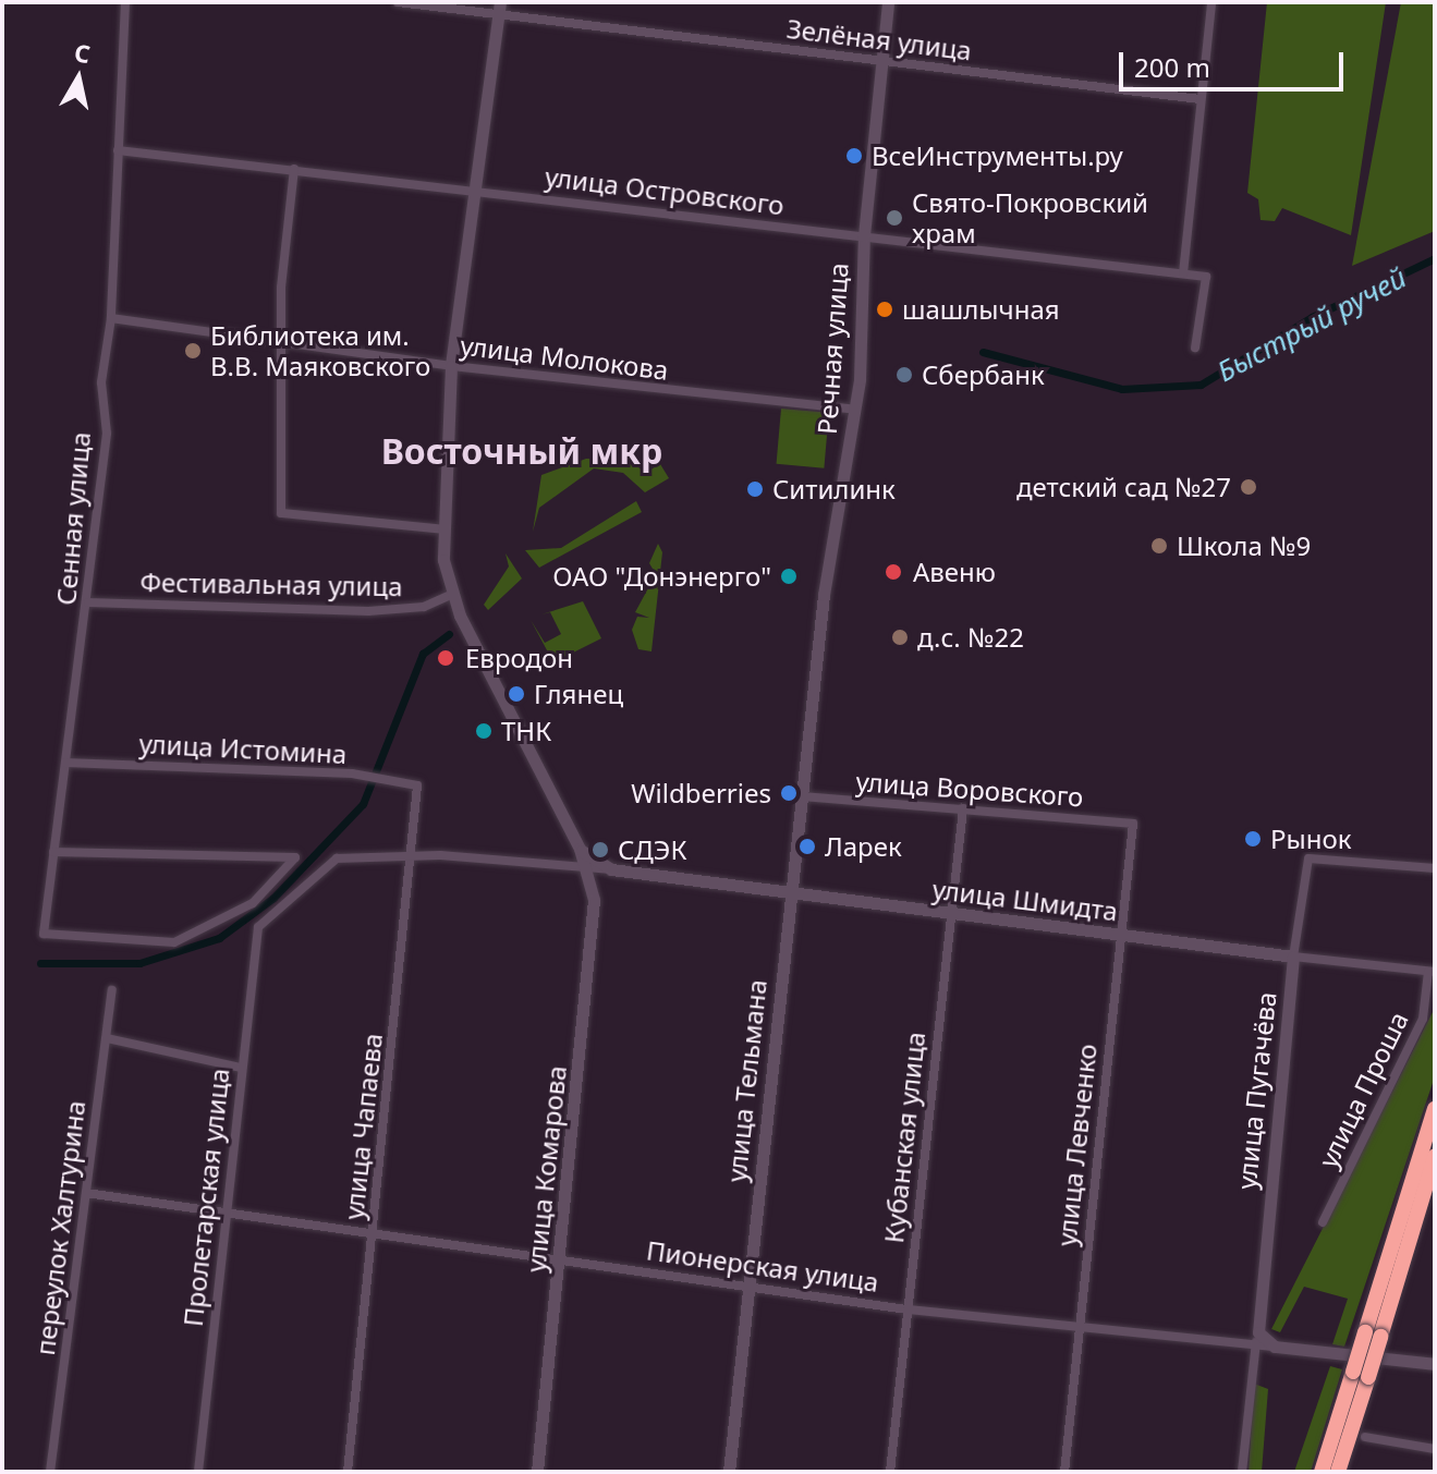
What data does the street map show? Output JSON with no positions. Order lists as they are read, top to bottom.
{
  "streets": {
    "street": [
      "Зелёная улица",
      "улица Островского",
      "Речная улица",
      "улица Молокова",
      "Сенная улица",
      "Фестивальная улица",
      "улица Истомина",
      "улица Воровского",
      "улица Шмидта",
      "улица Тельмана",
      "улица Проша",
      "улица Пугачёва",
      "улица Чапаева",
      "Кубанская улица",
      "улица Левченко",
      "улица Комарова",
      "Пролетарская улица",
      "переулок Халтурина",
      "Пионерская улица"
    ]
  },
  "crossings": [
    ["Зелёная улица", "Речная улица"],
    ["улица Островского", "Речная улица"],
    ["улица Островского", "Сенная улица"],
    ["Речная улица", "улица Молокова"],
    ["Речная улица", "улица Тельмана"],
    ["улица Молокова", "Сенная улица"],
    ["Сенная улица", "Фестивальная улица"],
    ["Сенная улица", "улица Истомина"],
    ["Фестивальная улица", "улица Комарова"],
    ["улица Истомина", "улица Чапаева"],
    ["улица Воровского", "улица Тельмана"],
    ["улица Воровского", "Кубанская улица"],
    ["улица Воровского", "улица Левченко"],
    ["улица Шмидта", "улица Тельмана"],
    ["улица Шмидта", "улица Проша"],
    ["улица Шмидта", "улица Пугачёва"],
    ["улица Шмидта", "улица Чапаева"],
    ["улица Шмидта", "Кубанская улица"],
    ["улица Шмидта", "улица Левченко"],
    ["улица Шмидта", "улица Комарова"],
    ["улица Шмидта", "Пролетарская улица"],
    ["улица Тельмана", "Пионерская улица"],
    ["улица Пугачёва", "Пионерская улица"],
    ["улица Чапаева", "Пионерская улица"],
    ["Кубанская улица", "Пионерская улица"],
    ["улица Левченко", "Пионерская улица"],
    ["улица Комарова", "Пионерская улица"],
    ["Пролетарская улица", "Пионерская улица"],
    ["переулок Халтурина", "Пионерская улица"]
  ],
  "districts": ["Восточный мкр"],
  "water": ["Быстрый ручей"],
  "places": [
    "ВсеИнструменты.ру",
    "Свято-Покровский храм",
    "шашлычная",
    "Библиотека им. В.В. Маяковского",
    "Сбербанк",
    "детский сад №27",
    "Ситилинк",
    "Школа №9",
    "Авеню",
    "ОАО \"Донэнерго\"",
    "д.с. №22",
    "Евродон",
    "Глянец",
    "ТНК",
    "Wildberries",
    "Рынок",
    "Ларек",
    "СДЭК"
  ],
  "scale_bar": "200 m",
  "north": "top"
}
